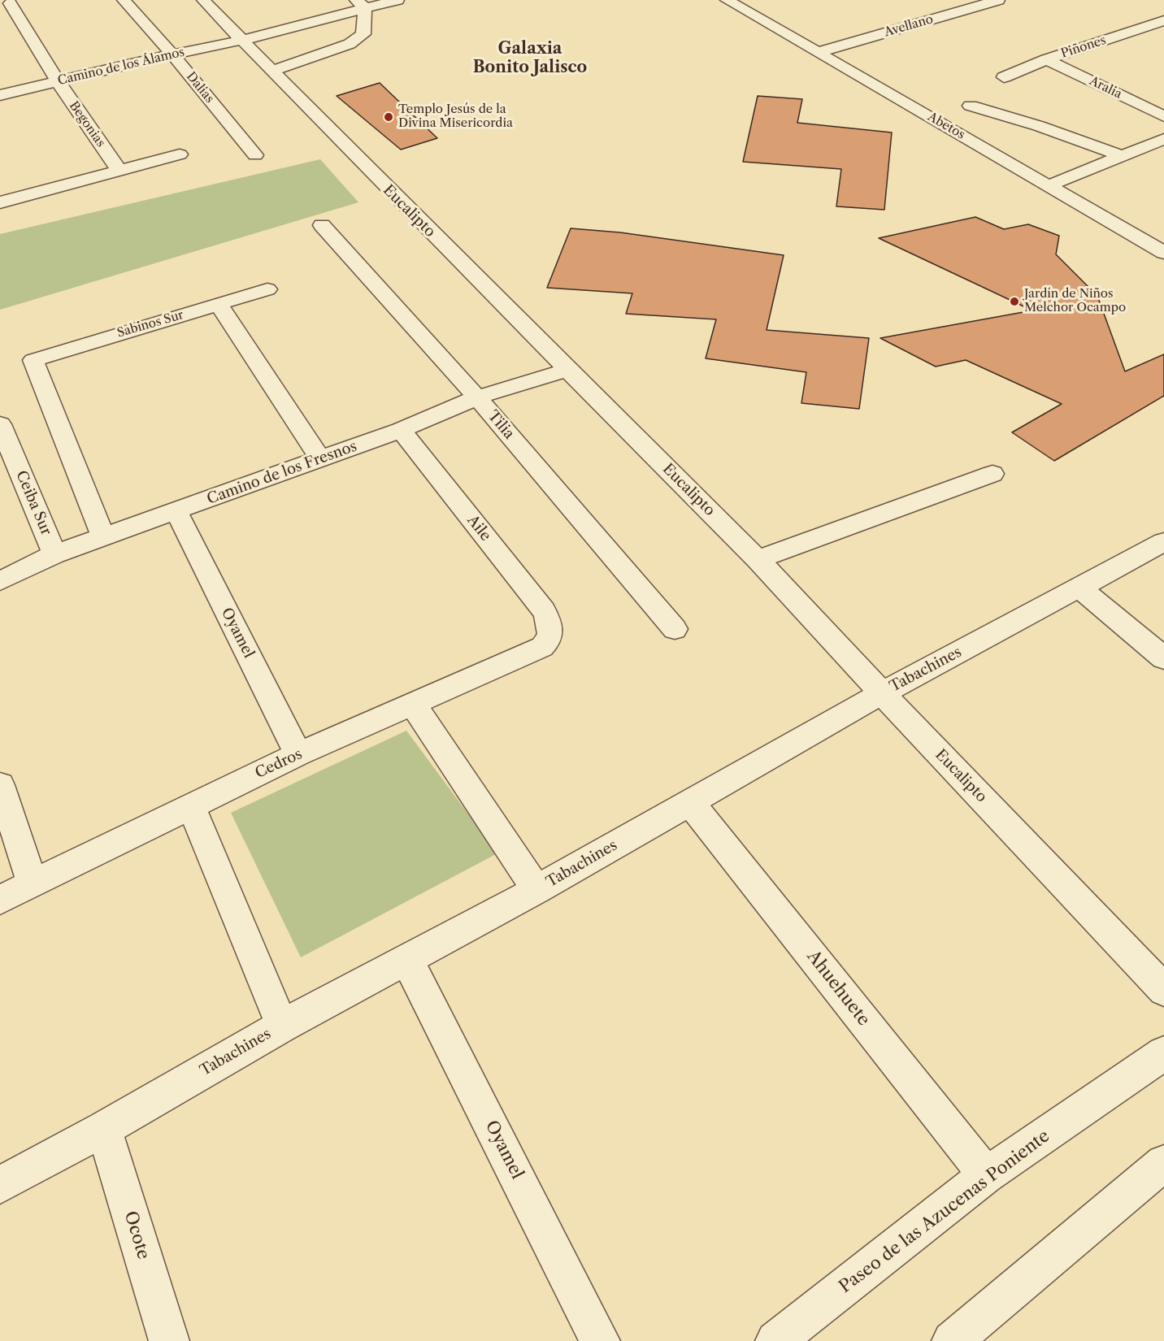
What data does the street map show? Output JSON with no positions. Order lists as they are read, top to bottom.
{
  "streets": {
    "street": [
      "Avellano",
      "Piñones",
      "Camino de los Álamos",
      "Dalias",
      "Aralia",
      "Begonias",
      "Abetos",
      "Eucalipto",
      "Sabinos Sur",
      "Tilia",
      "Camino de los Fresnos",
      "Ceiba Sur",
      "Aile",
      "Oyamel",
      "Tabachines",
      "Cedros",
      "Ahuehuete",
      "Paseo de las Azucenas Poniente",
      "Ocote"
    ]
  },
  "crossings": [
    ["Avellano", "Abetos"],
    ["Piñones", "Aralia"],
    ["Camino de los Álamos", "Dalias"],
    ["Camino de los Álamos", "Begonias"],
    ["Camino de los Álamos", "Eucalipto"],
    ["Eucalipto", "Camino de los Fresnos"],
    ["Eucalipto", "Tabachines"],
    ["Sabinos Sur", "Camino de los Fresnos"],
    ["Tilia", "Camino de los Fresnos"],
    ["Camino de los Fresnos", "Ceiba Sur"],
    ["Camino de los Fresnos", "Aile"],
    ["Camino de los Fresnos", "Oyamel"],
    ["Aile", "Cedros"],
    ["Oyamel", "Tabachines"],
    ["Oyamel", "Cedros"],
    ["Tabachines", "Ahuehuete"],
    ["Tabachines", "Ocote"],
    ["Ahuehuete", "Paseo de las Azucenas Poniente"]
  ],
  "districts": ["Galaxia Bonito Jalisco"],
  "places": ["Templo Jesús de la Divina Misericordia", "Jardín de Niños Melchor Ocampo"]
}
